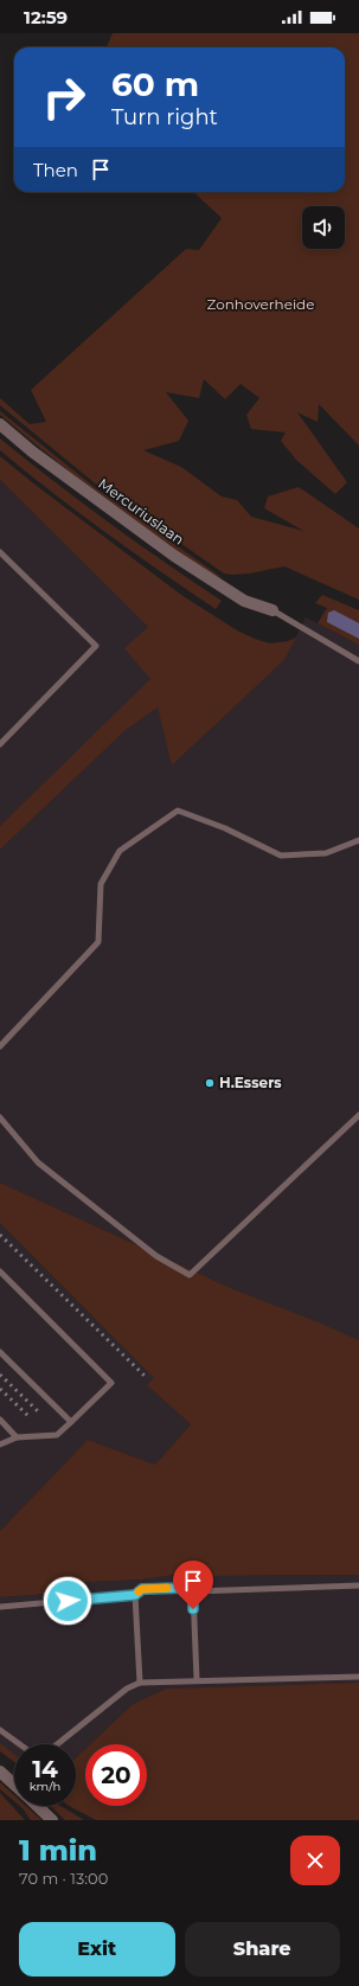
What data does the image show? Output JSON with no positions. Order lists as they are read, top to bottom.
{
  "streets": {
    "street": ["Mercuriuslaan"]
  },
  "parks": ["Zonhoverheide"],
  "places": ["H.Essers"],
  "page": {
    "status": "12:59",
    "turn": ["60 m", "Turn right"],
    "then": "Then",
    "speed": "14 km/h",
    "limit": "20",
    "heading": ["1 min", "70 m · 13:00"],
    "buttons": ["Exit", "Share"]
  }
}
